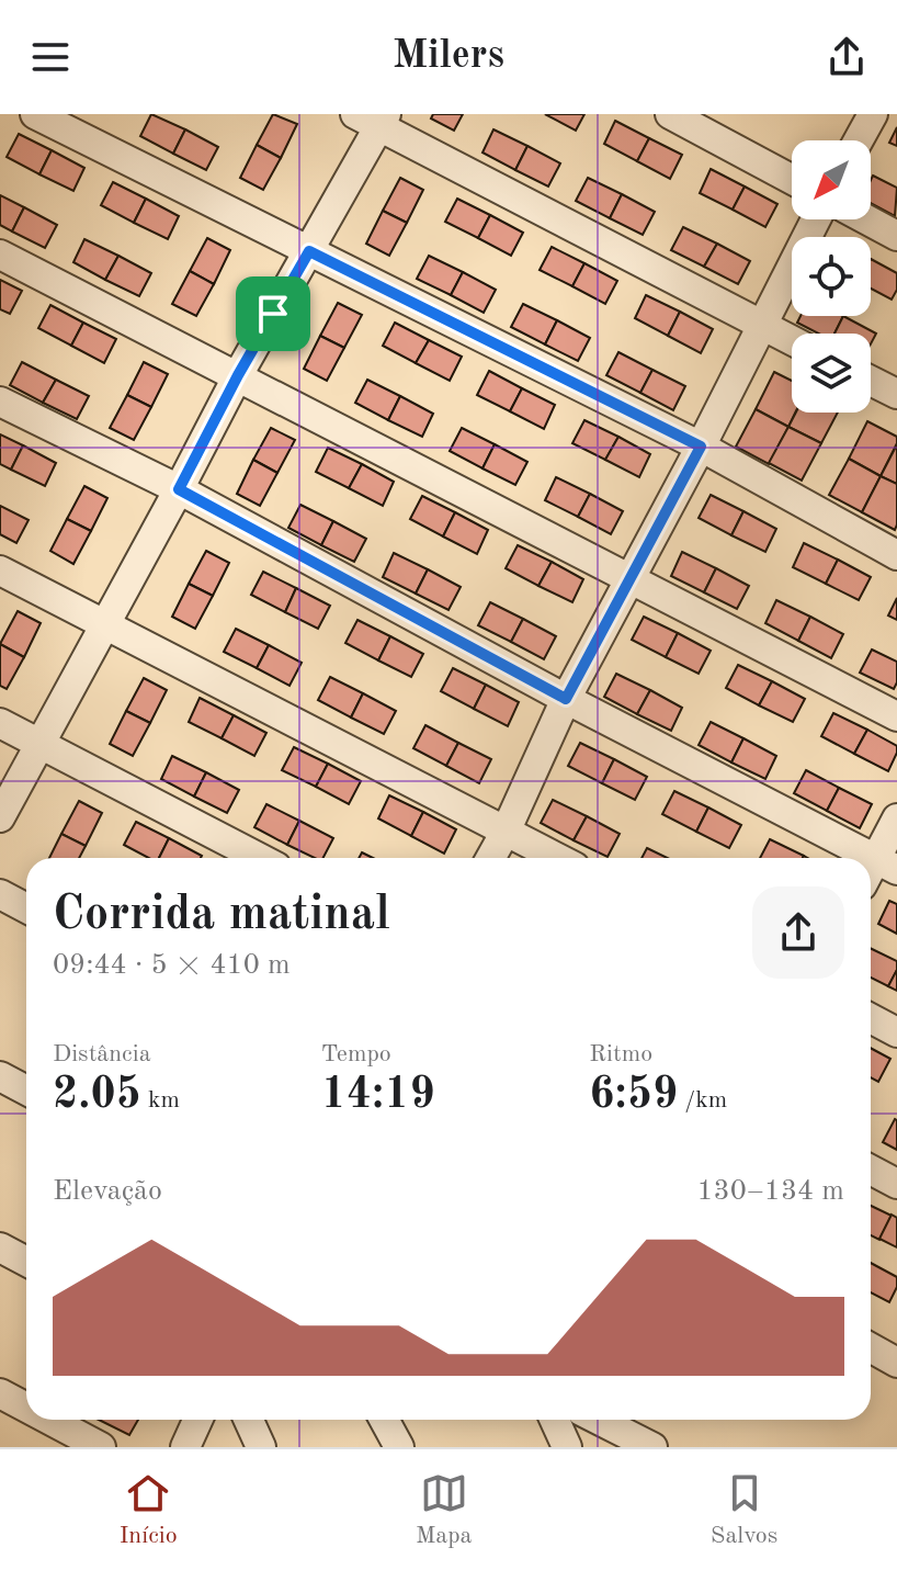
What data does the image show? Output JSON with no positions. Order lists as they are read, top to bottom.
{
  "north": "bottom left",
  "page": {
    "header": "Milers",
    "heading": ["Corrida matinal", "09:44 · 5 × 410 m"],
    "stats": [
      ["Distância", "2.05 km"],
      ["Tempo", "14:19"],
      ["Ritmo", "6:59 /km"]
    ],
    "chart": ["Elevação", "130–134 m"],
    "tabs": ["Início", "Mapa", "Salvos"]
  }
}
